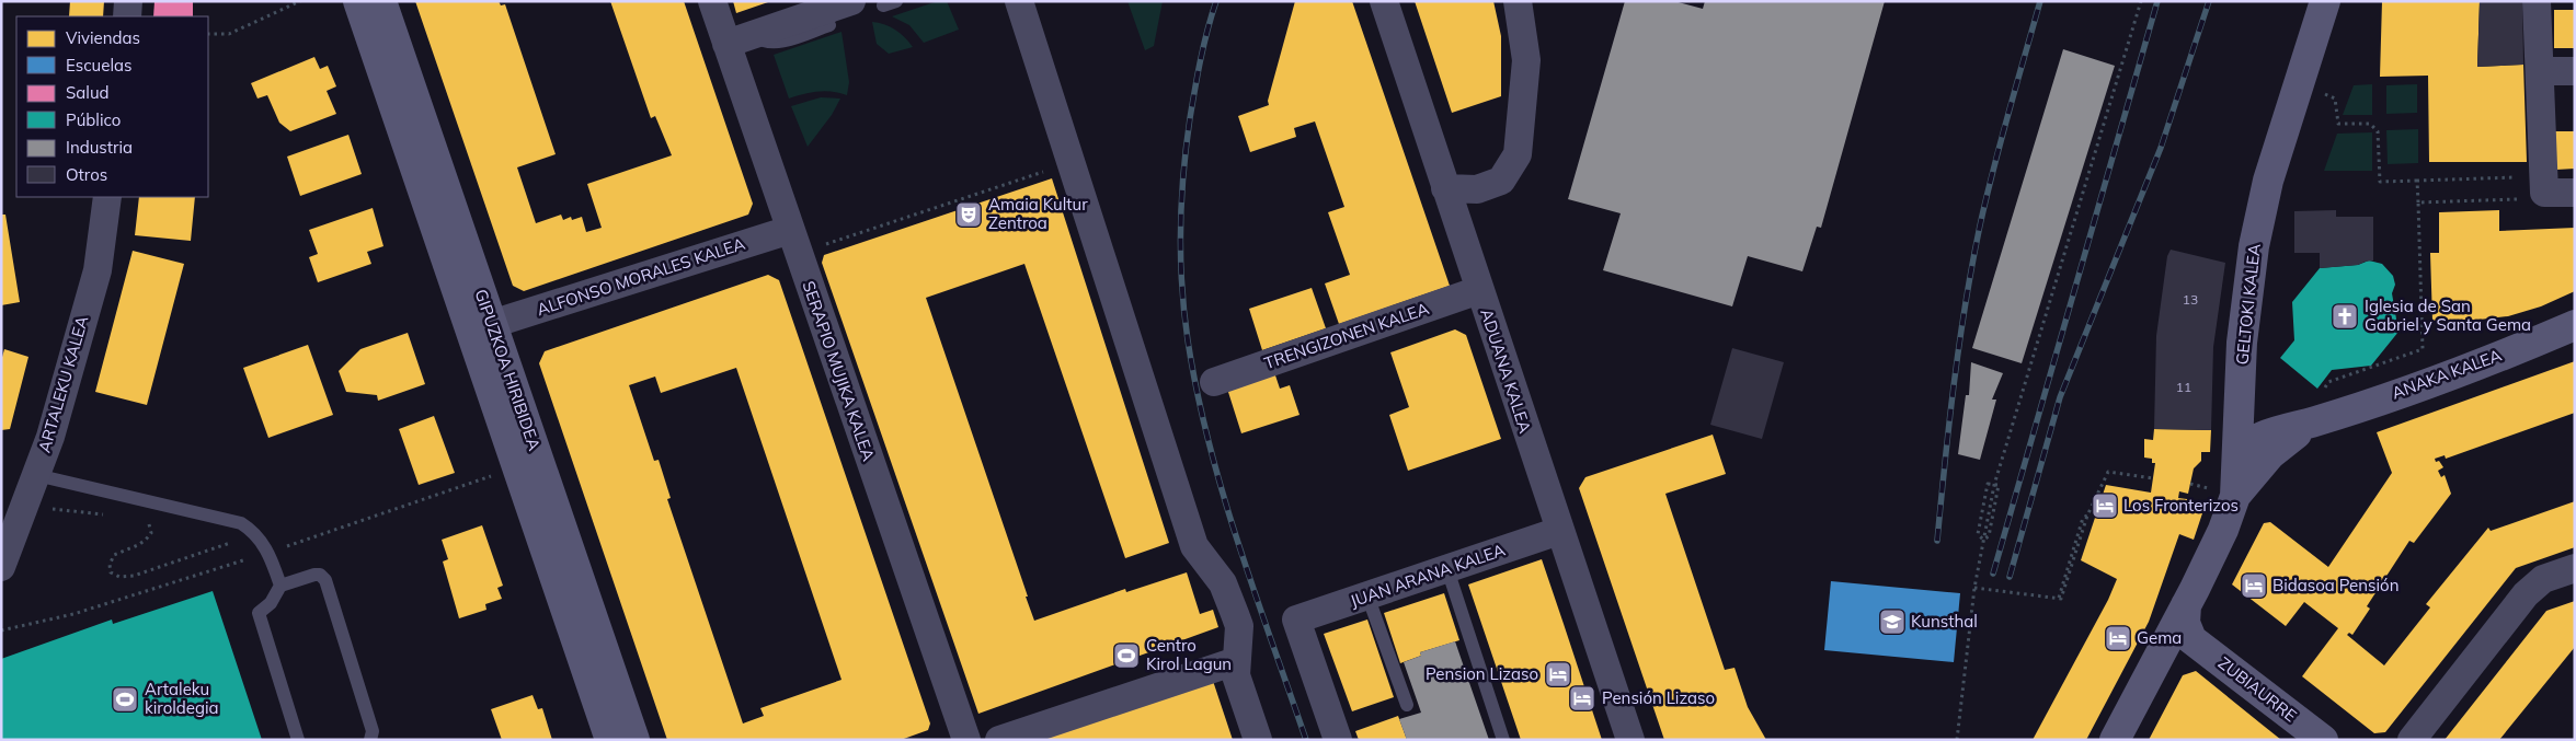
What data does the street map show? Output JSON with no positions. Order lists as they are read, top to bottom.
{
  "streets": {
    "main road": [
      "GELTOKI KALEA",
      "GIPUZKOA HIRIBIDEA",
      "ANAKA KALEA",
      "ZUBIAURRE"
    ],
    "street": [
      "ALFONSO MORALES KALEA",
      "TRENGIZONEN KALEA",
      "SERAPIO MUJIKA KALEA",
      "ADUANA KALEA",
      "ARTALEKU KALEA",
      "JUAN ARANA KALEA"
    ]
  },
  "crossings": [
    ["ALFONSO MORALES KALEA", "GIPUZKOA HIRIBIDEA"],
    ["ALFONSO MORALES KALEA", "SERAPIO MUJIKA KALEA"],
    ["GELTOKI KALEA", "ANAKA KALEA"],
    ["GELTOKI KALEA", "ZUBIAURRE"],
    ["TRENGIZONEN KALEA", "ADUANA KALEA"],
    ["ADUANA KALEA", "JUAN ARANA KALEA"]
  ],
  "places": {
    "theatre": ["Amaia Kultur Zentroa"],
    "church": ["Iglesia de San Gabriel y Santa Gema"],
    "hotel": [
      "Los Fronterizos",
      "Bidasoa Pensión",
      "Gema",
      "Pension Lizaso",
      "Pensión Lizaso"
    ],
    "school or university": ["Kunsthal"],
    "sports": ["Centro Kirol Lagun", "Artaleku kiroldegia"]
  },
  "house_numbers": ["13", "11"],
  "legend": [
    "Viviendas",
    "Escuelas",
    "Salud",
    "Público",
    "Industria",
    "Otros"
  ]
}
